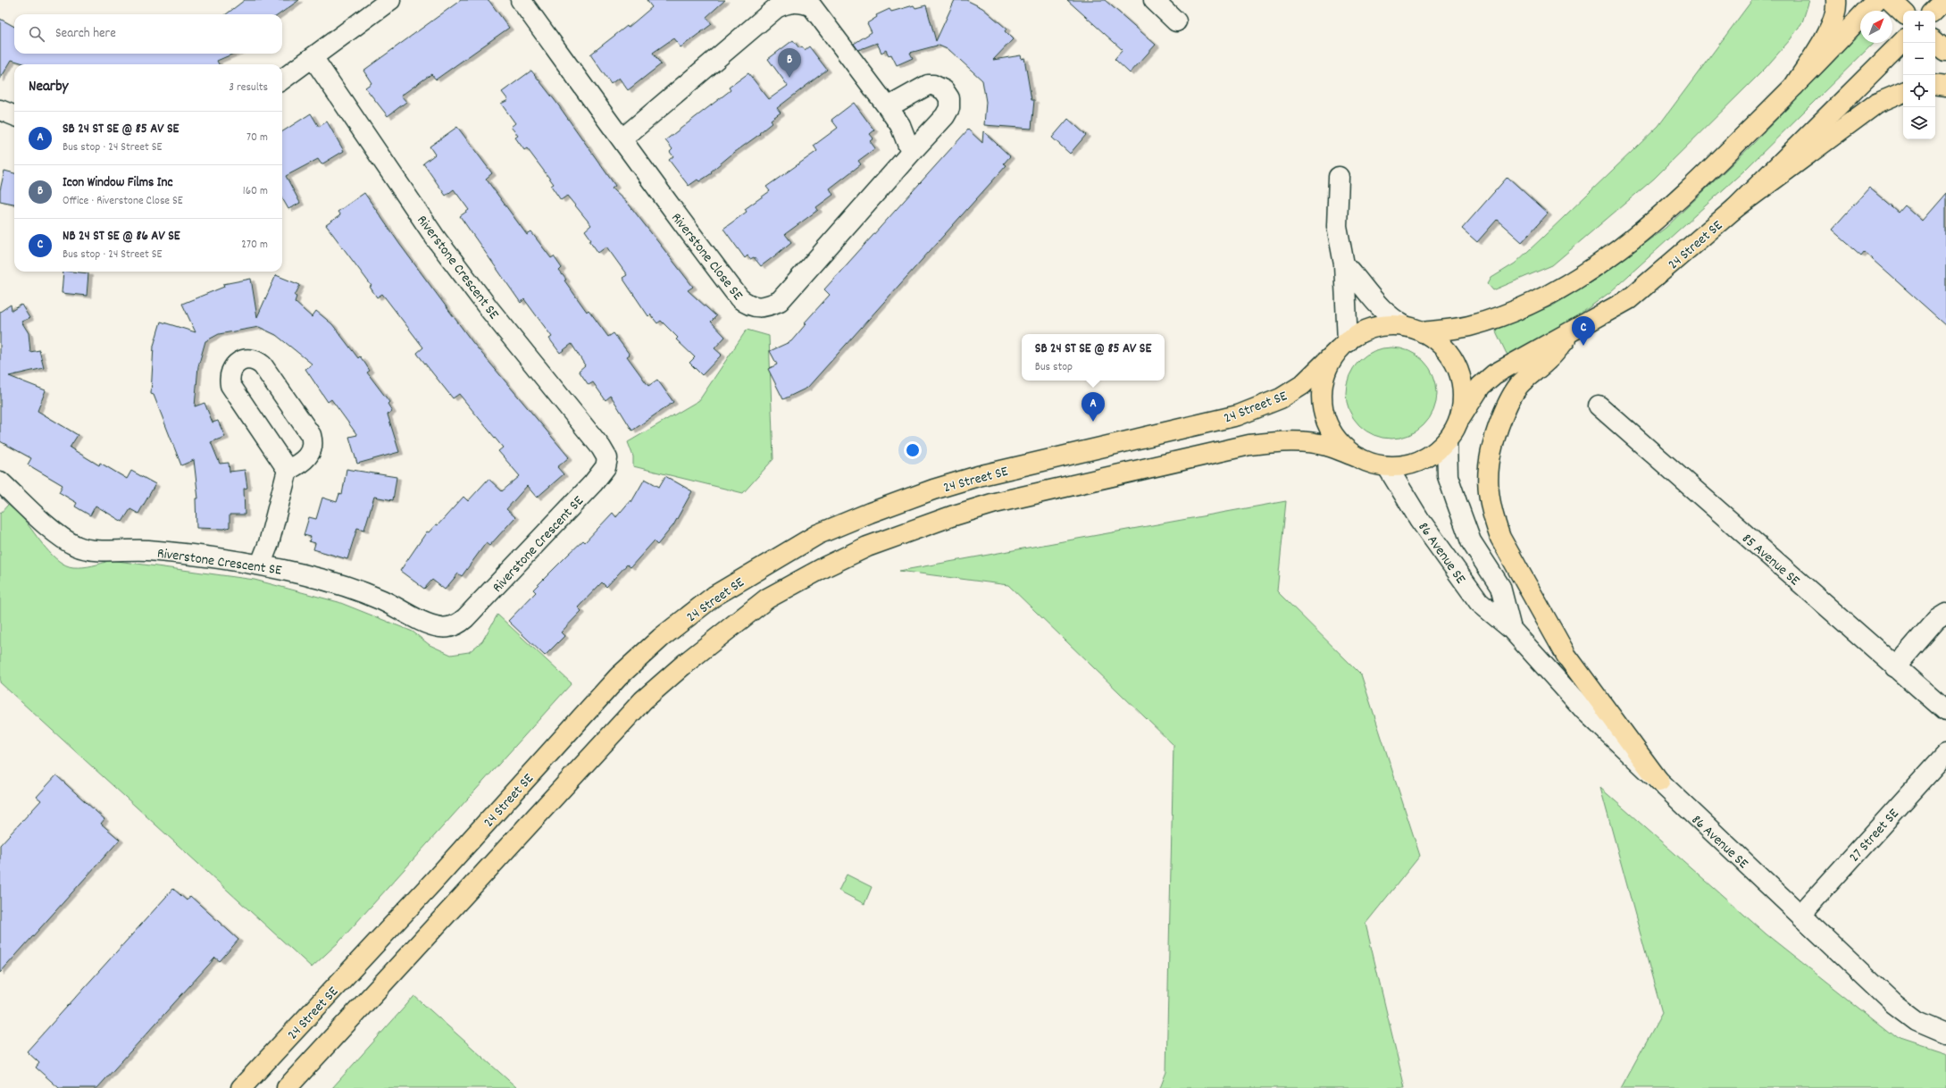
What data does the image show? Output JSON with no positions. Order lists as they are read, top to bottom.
{
  "streets": {
    "main road": ["24 Street SE"],
    "street": [
      "Riverstone Close SE",
      "Riverstone Crescent SE",
      "86 Avenue SE",
      "85 Avenue SE",
      "27 Street SE"
    ]
  },
  "crossings": [
    ["24 Street SE", "86 Avenue SE"],
    ["86 Avenue SE", "27 Street SE"]
  ],
  "north": "top right",
  "page": {
    "map_buttons": ["+", "−"],
    "search": "Search here",
    "pins": ["B", "C", "A"],
    "heading": ["Nearby", "3 results"],
    "list": [
      {
        "mark": "A",
        "name": "SB 24 ST SE @ 85 AV SE",
        "note": "Bus stop · 24 Street SE",
        "value": "70 m"
      },
      {
        "mark": "B",
        "name": "Icon Window Films Inc",
        "note": "Office · Riverstone Close SE",
        "value": "160 m"
      },
      {
        "mark": "C",
        "name": "NB 24 ST SE @ 86 AV SE",
        "note": "Bus stop · 24 Street SE",
        "value": "270 m"
      }
    ],
    "popup": ["SB 24 ST SE @ 85 AV SE", "Bus stop"]
  }
}
